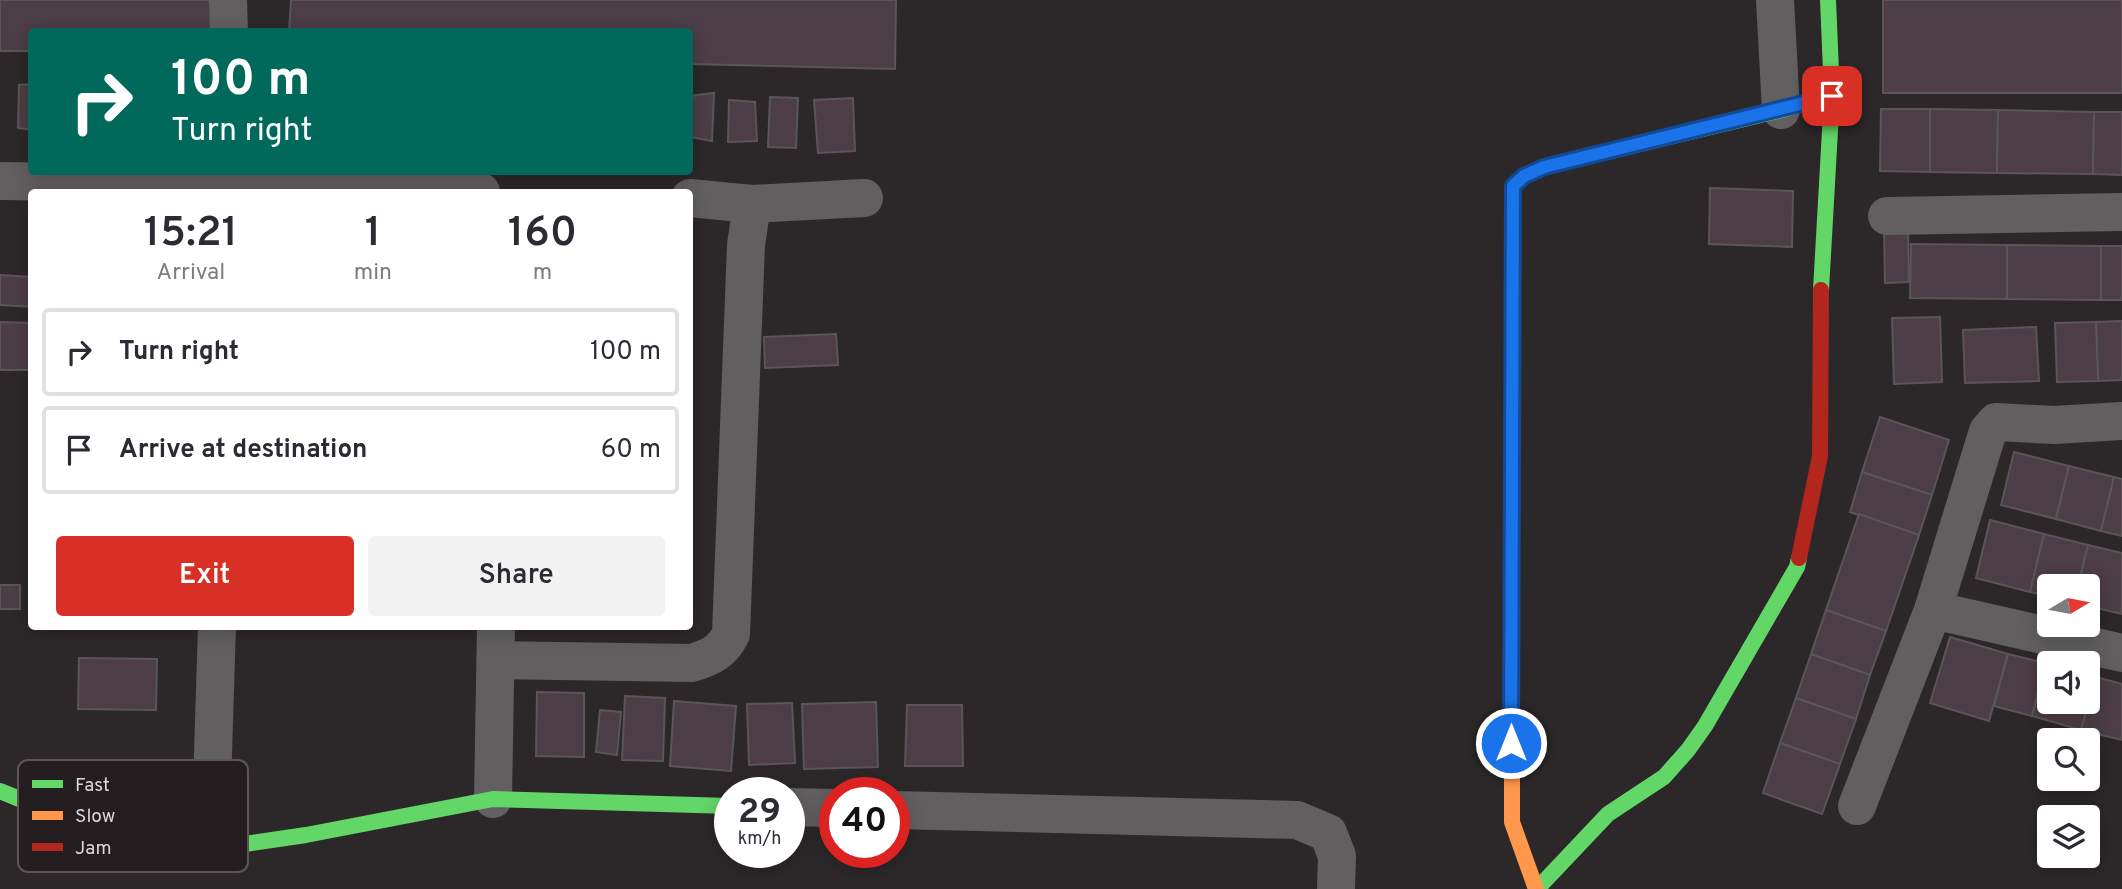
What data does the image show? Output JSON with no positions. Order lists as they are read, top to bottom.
{
  "legend": ["Fast", "Slow", "Jam"],
  "north": "right",
  "page": {
    "turn": ["100 m", "Turn right"],
    "eta": [
      "15:21",
      "Arrival",
      "1",
      "min",
      "160",
      "m"
    ],
    "list": [
      {
        "name": "Turn right",
        "value": "100 m"
      },
      {
        "name": "Arrive at destination",
        "value": "60 m"
      }
    ],
    "buttons": ["Exit", "Share"],
    "speed": "29 km/h",
    "limit": "40"
  }
}
